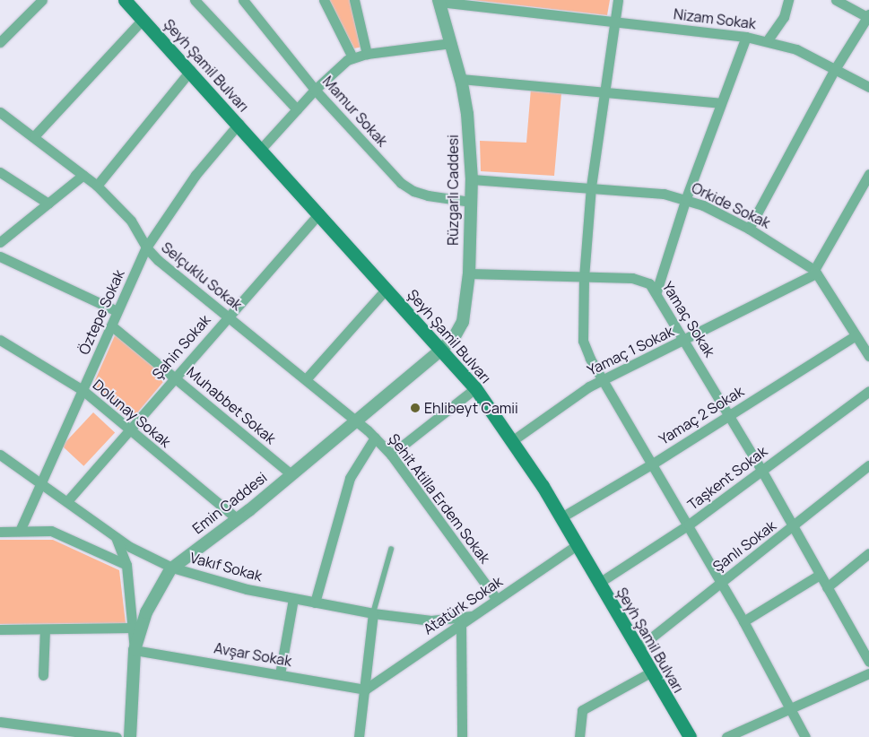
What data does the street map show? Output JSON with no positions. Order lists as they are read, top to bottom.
{
  "streets": {
    "main road": ["Şeyh Şamil Bulvarı"],
    "street": [
      "Nizam Sokak",
      "Mamur Sokak",
      "Rüzgarlı Caddesi",
      "Orkide Sokak",
      "Selçuklu Sokak",
      "Öztepe Sokak",
      "Yamaç Sokak",
      "Şahin Sokak",
      "Yamaç 1 Sokak",
      "Muhabbet Sokak",
      "Dolunay Sokak",
      "Yamaç 2 Sokak",
      "Taşkent Sokak",
      "Şehit Atilla Erdem Sokak",
      "Emin Caddesi",
      "Şanlı Sokak",
      "Vakıf Sokak",
      "Atatürk Sokak",
      "Avşar Sokak"
    ]
  },
  "crossings": [
    ["Nizam Sokak", "Rüzgarlı Caddesi"],
    ["Şeyh Şamil Bulvarı", "Rüzgarlı Caddesi"],
    ["Şeyh Şamil Bulvarı", "Öztepe Sokak"],
    ["Şeyh Şamil Bulvarı", "Şahin Sokak"],
    ["Şeyh Şamil Bulvarı", "Yamaç 1 Sokak"],
    ["Şeyh Şamil Bulvarı", "Yamaç 2 Sokak"],
    ["Şeyh Şamil Bulvarı", "Taşkent Sokak"],
    ["Şeyh Şamil Bulvarı", "Emin Caddesi"],
    ["Şeyh Şamil Bulvarı", "Şanlı Sokak"],
    ["Şeyh Şamil Bulvarı", "Atatürk Sokak"],
    ["Mamur Sokak", "Rüzgarlı Caddesi"],
    ["Rüzgarlı Caddesi", "Orkide Sokak"],
    ["Rüzgarlı Caddesi", "Yamaç Sokak"],
    ["Rüzgarlı Caddesi", "Emin Caddesi"],
    ["Orkide Sokak", "Yamaç 1 Sokak"],
    ["Orkide Sokak", "Yamaç 2 Sokak"],
    ["Selçuklu Sokak", "Öztepe Sokak"],
    ["Selçuklu Sokak", "Şahin Sokak"],
    ["Selçuklu Sokak", "Şehit Atilla Erdem Sokak"],
    ["Selçuklu Sokak", "Emin Caddesi"],
    ["Öztepe Sokak", "Muhabbet Sokak"],
    ["Öztepe Sokak", "Dolunay Sokak"],
    ["Öztepe Sokak", "Vakıf Sokak"],
    ["Yamaç Sokak", "Yamaç 1 Sokak"],
    ["Yamaç Sokak", "Yamaç 2 Sokak"],
    ["Yamaç Sokak", "Taşkent Sokak"],
    ["Yamaç Sokak", "Şanlı Sokak"],
    ["Şahin Sokak", "Muhabbet Sokak"],
    ["Şahin Sokak", "Dolunay Sokak"],
    ["Şahin Sokak", "Vakıf Sokak"],
    ["Muhabbet Sokak", "Emin Caddesi"],
    ["Dolunay Sokak", "Emin Caddesi"],
    ["Şehit Atilla Erdem Sokak", "Emin Caddesi"],
    ["Şehit Atilla Erdem Sokak", "Atatürk Sokak"],
    ["Emin Caddesi", "Vakıf Sokak"],
    ["Emin Caddesi", "Avşar Sokak"],
    ["Vakıf Sokak", "Atatürk Sokak"],
    ["Atatürk Sokak", "Avşar Sokak"]
  ],
  "places": ["Ehlibeyt Camii"]
}
